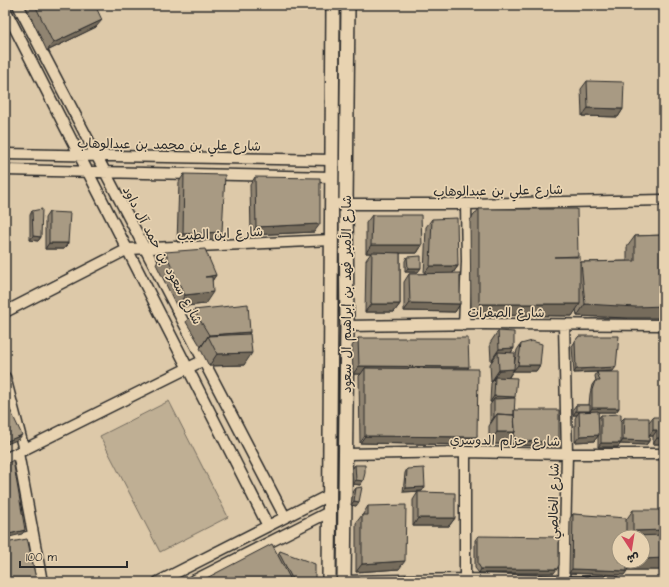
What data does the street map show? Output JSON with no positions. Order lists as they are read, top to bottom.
{
  "streets": {
    "main road": ["شارع الأمير فهد بن إبراهيم ال سعود"],
    "street": [
      "شارع علي بن محمد بن عبدالوهاب",
      "شارع علي بن عبدالوهاب",
      "شارع ابن الطيب",
      "شارع سعود بن حمد آل داود",
      "شارع الصفرات",
      "شارع حزام الدوسري",
      "شارع الخالصي"
    ]
  },
  "crossings": [
    ["شارع علي بن محمد بن عبدالوهاب", "شارع سعود بن حمد آل داود"],
    ["شارع علي بن محمد بن عبدالوهاب", "شارع الأمير فهد بن إبراهيم ال سعود"],
    ["شارع علي بن عبدالوهاب", "شارع الأمير فهد بن إبراهيم ال سعود"],
    ["شارع ابن الطيب", "شارع سعود بن حمد آل داود"],
    ["شارع ابن الطيب", "شارع الأمير فهد بن إبراهيم ال سعود"],
    ["شارع الأمير فهد بن إبراهيم ال سعود", "شارع الصفرات"],
    ["شارع الأمير فهد بن إبراهيم ال سعود", "شارع حزام الدوسري"],
    ["شارع الصفرات", "شارع الخالصي"],
    ["شارع حزام الدوسري", "شارع الخالصي"]
  ],
  "scale_bar": "100 m",
  "north": "bottom"
}
